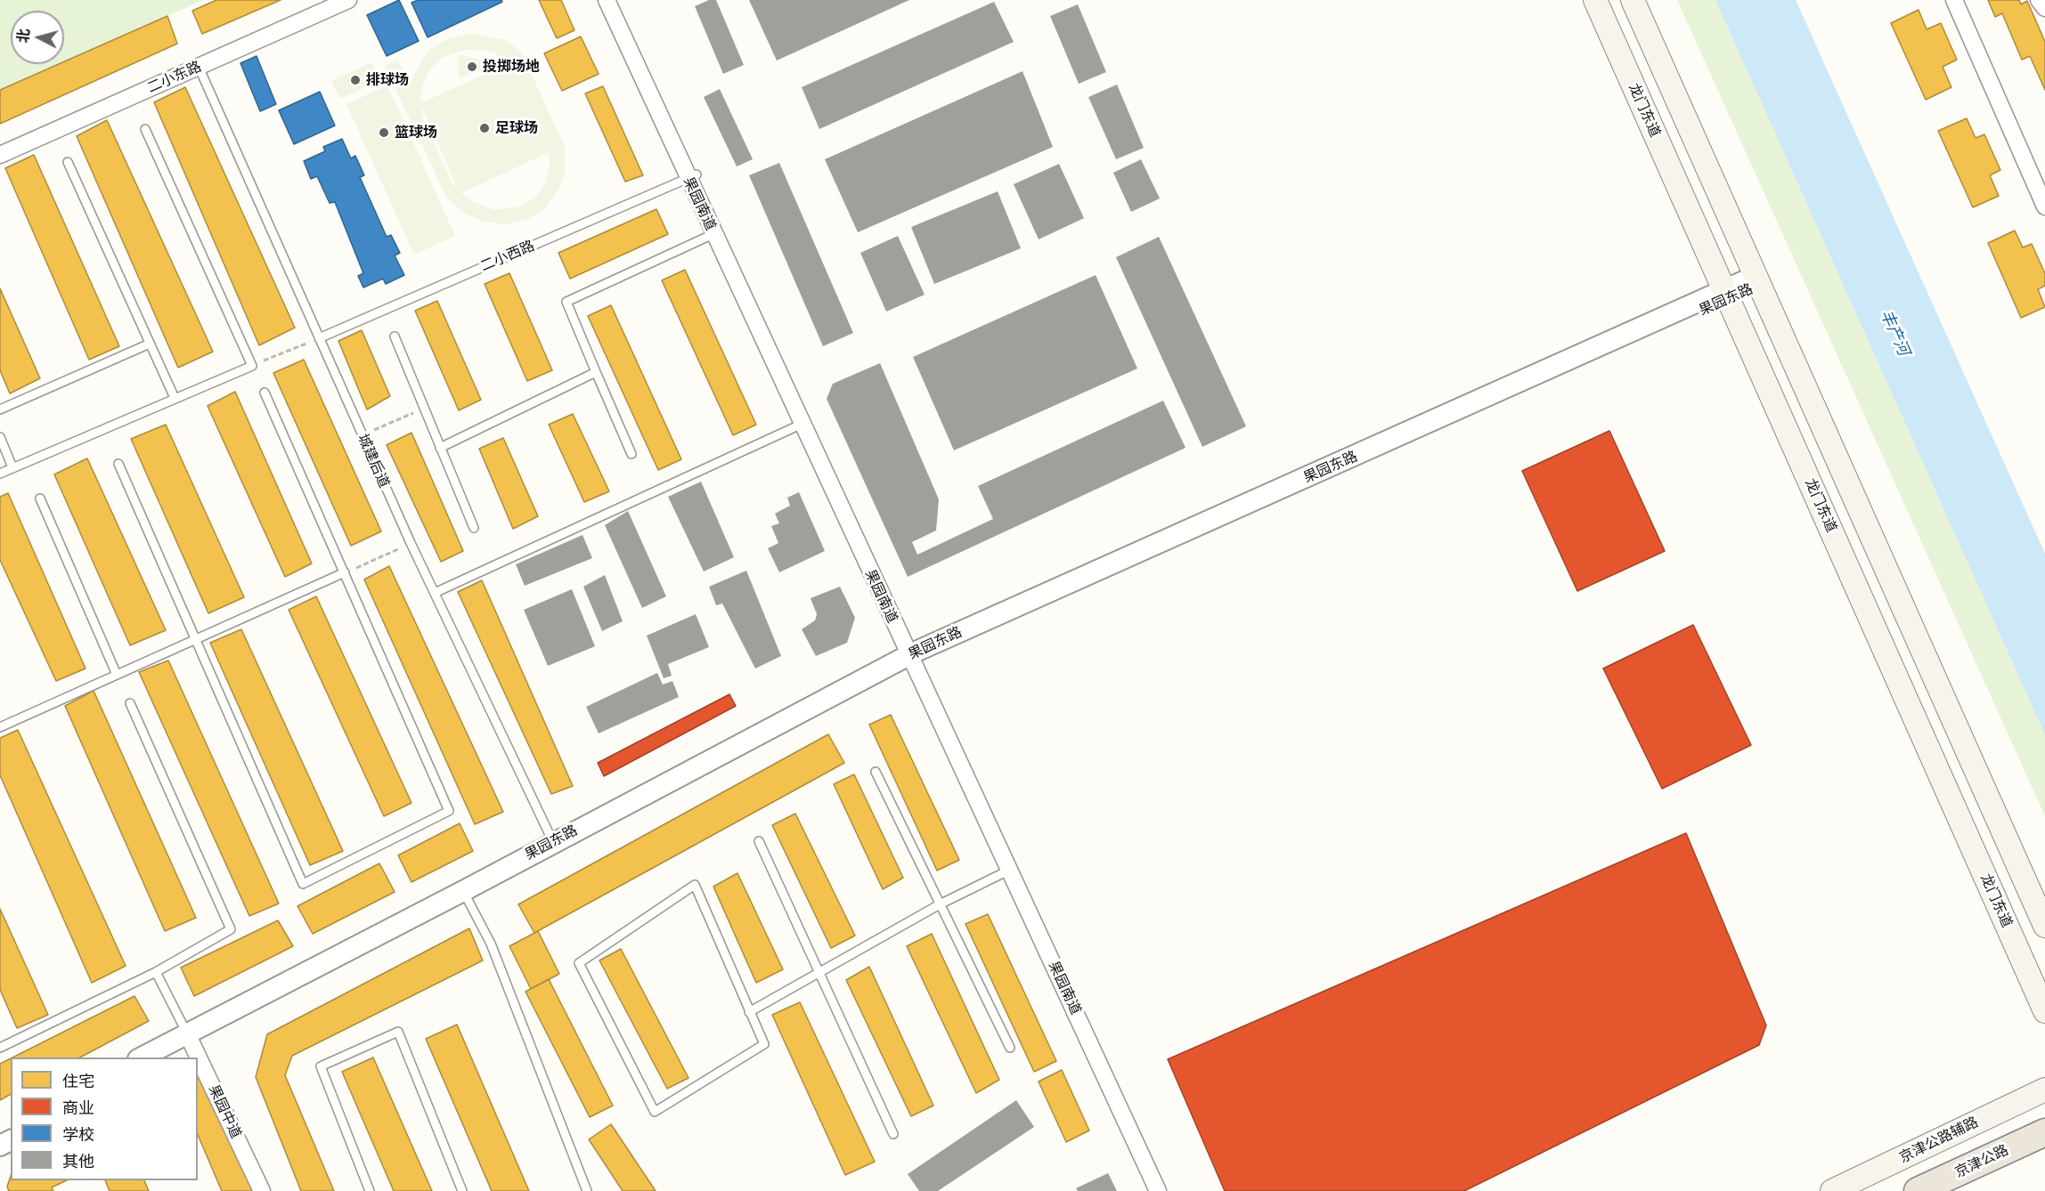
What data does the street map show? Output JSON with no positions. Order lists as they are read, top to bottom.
{
  "streets": {
    "highway": ["京津公路"],
    "main road": ["龙门东道", "京津公路辅路"],
    "street": [
      "二小东路",
      "果园南道",
      "果园东路",
      "果园中道"
    ],
    "lane": ["二小西路", "城建后道"]
  },
  "crossings": [
    ["二小东路", "城建后道"],
    ["龙门东道", "果园东路"],
    ["果园南道", "二小西路"],
    ["果园南道", "果园东路"],
    ["二小西路", "城建后道"],
    ["果园东路", "城建后道"],
    ["果园东路", "果园中道"]
  ],
  "water": ["丰产河"],
  "places": [
    "投掷场地",
    "排球场",
    "足球场",
    "篮球场"
  ],
  "legend": [
    "住宅",
    "商业",
    "学校",
    "其他"
  ],
  "north": "left"
}
